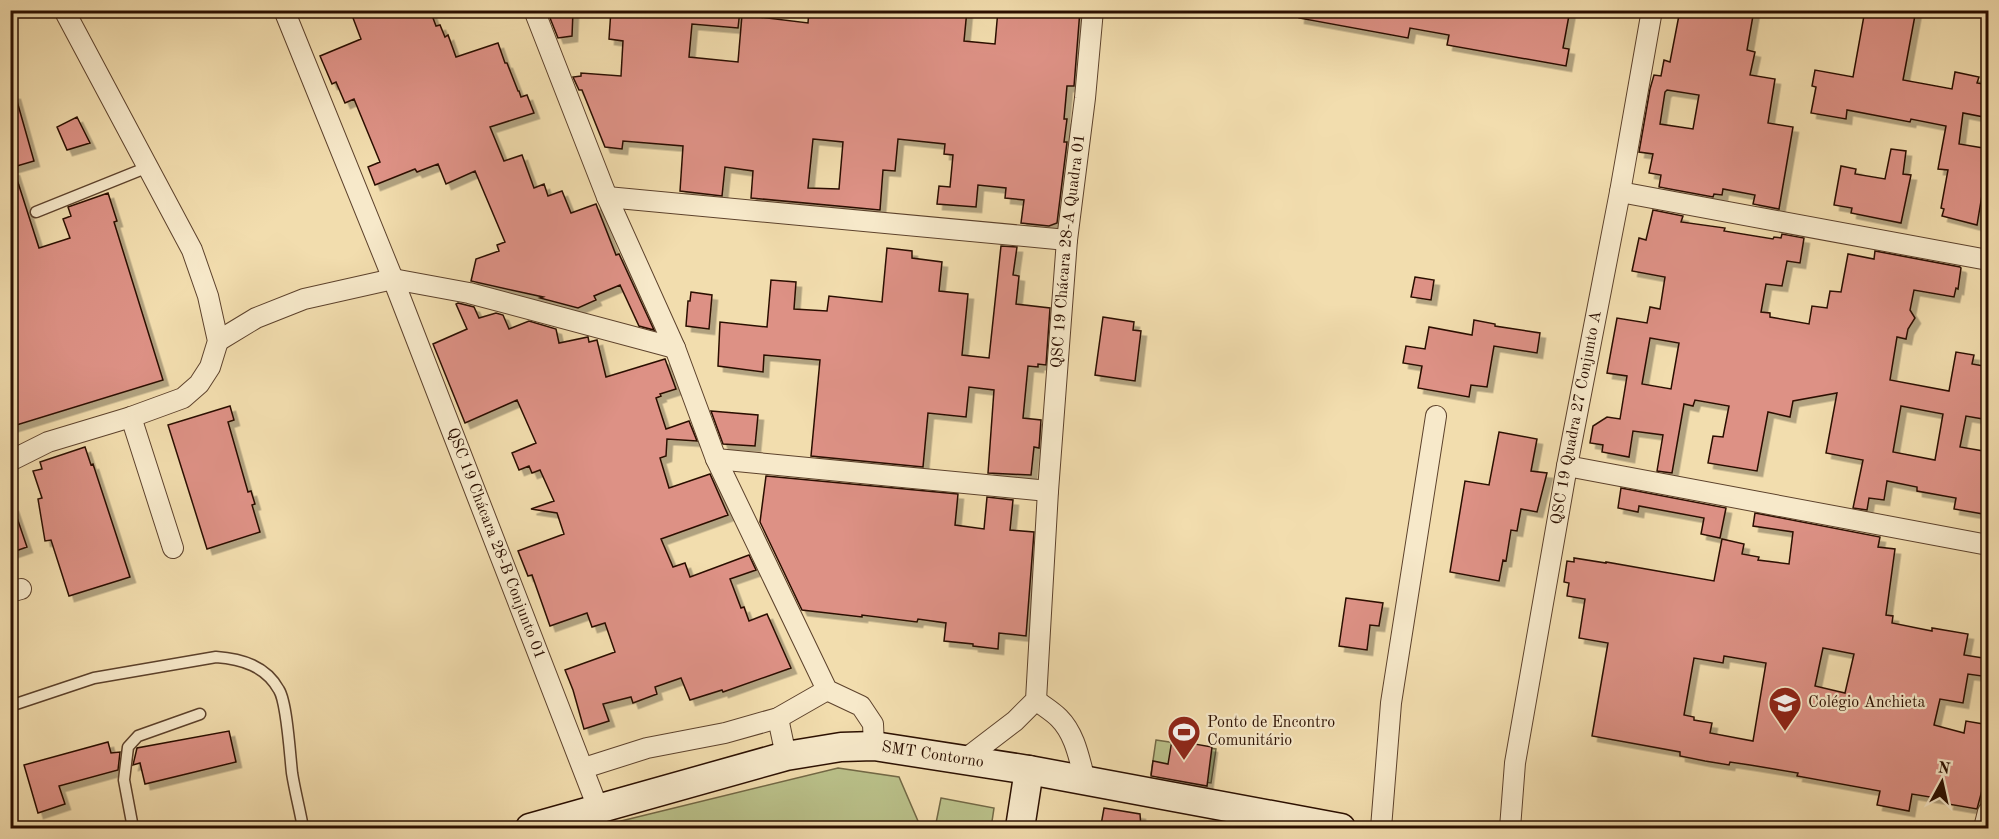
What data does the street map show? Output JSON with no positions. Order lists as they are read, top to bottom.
{
  "streets": {
    "street": [
      "QSC 19 Chácara 28-A Quadra 01",
      "QSC 19 Quadra 27 Conjunto A",
      "QSC 19 Chácara 28-B Conjunto 01",
      "SMT Contorno"
    ]
  },
  "crossings": [
    ["QSC 19 Chácara 28-B Conjunto 01", "SMT Contorno"]
  ],
  "places": {
    "school or university": ["Colégio Anchieta"],
    "sports": ["Ponto de Encontro Comunitário"]
  },
  "north": "top"
}
